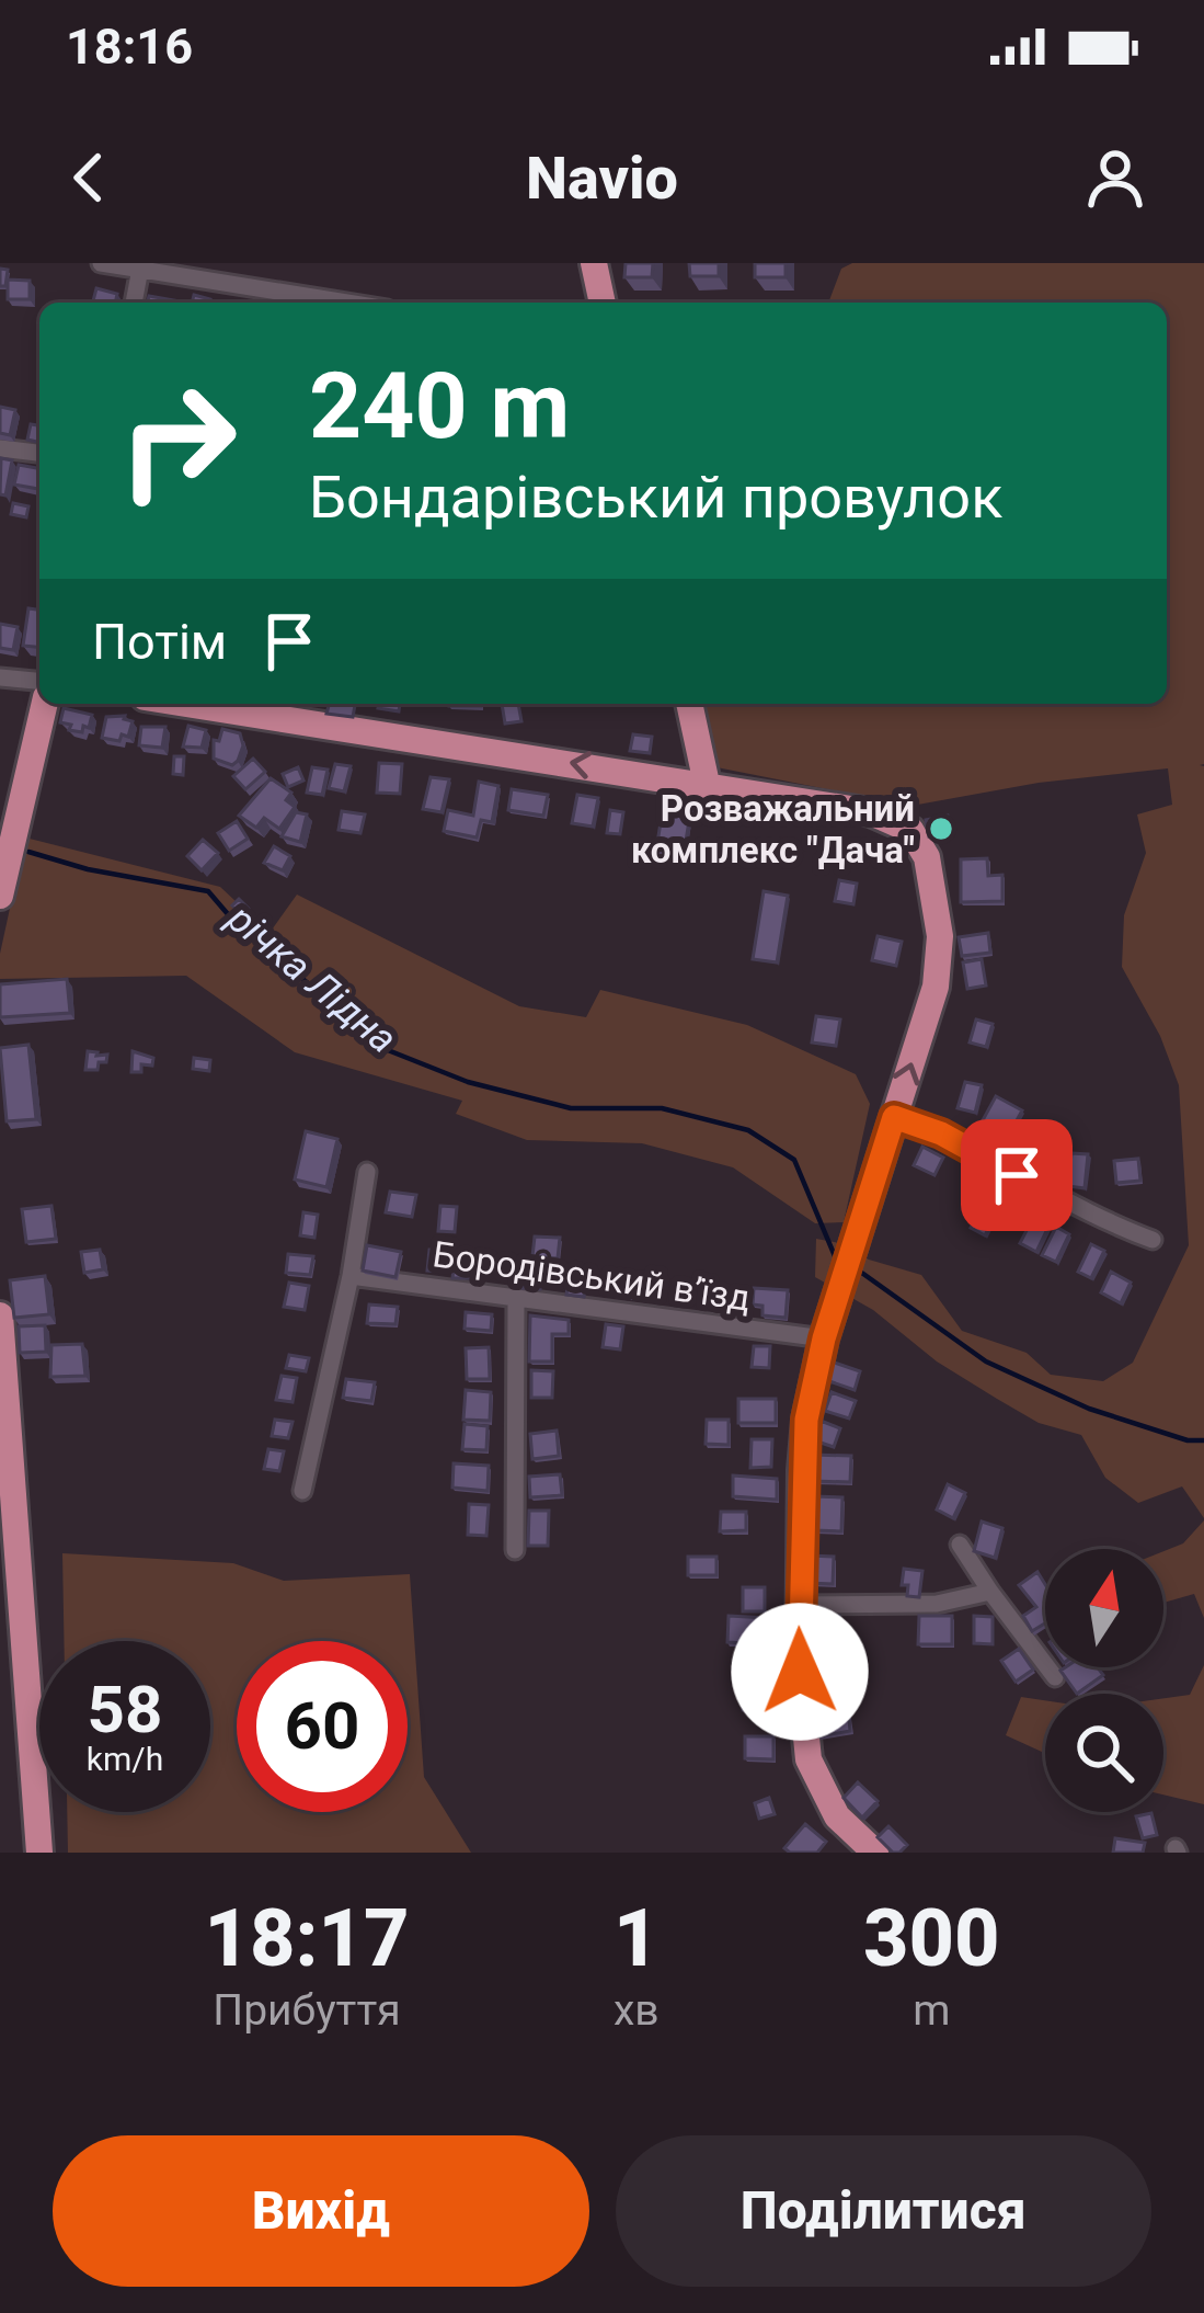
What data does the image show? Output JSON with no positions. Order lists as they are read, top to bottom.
{
  "streets": {
    "street": ["Бородівський в’їзд"]
  },
  "water": ["річка Лідна"],
  "places": ["Розважальний комплекс \"Дача\""],
  "north": "top",
  "page": {
    "status": "18:16",
    "header": "Navio",
    "turn": ["240 m", "Бондарівський провулок"],
    "then": "Потім",
    "speed": "58 km/h",
    "limit": "60",
    "eta": [
      "18:17",
      "Прибуття",
      "1",
      "хв",
      "300",
      "m"
    ],
    "buttons": ["Вихід", "Поділитися"]
  }
}
